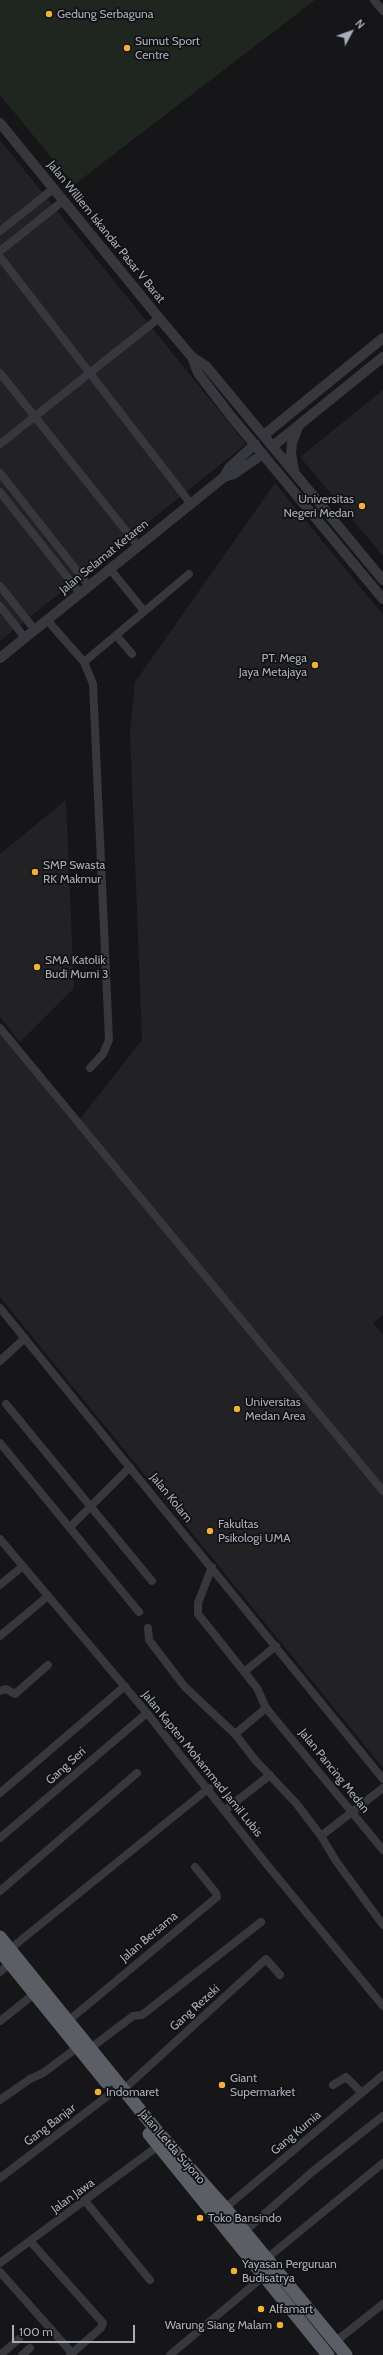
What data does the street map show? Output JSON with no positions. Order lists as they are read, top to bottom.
{
  "streets": {
    "highway": ["Jalan Letda Sujono"],
    "street": [
      "Jalan Williem Iskandar Pasar V Barat",
      "Jalan Selamat Ketaren",
      "Jalan Kolam",
      "Jalan Kapten Mohammad Jamil Lubis",
      "Gang Seri",
      "Jalan Pancing Medan",
      "Jalan Bersama",
      "Gang Rezeki",
      "Gang Banjar",
      "Gang Kurnia",
      "Jalan Jawa"
    ]
  },
  "crossings": [
    ["Jalan Williem Iskandar Pasar V Barat", "Jalan Selamat Ketaren"],
    ["Jalan Kolam", "Jalan Pancing Medan"],
    ["Jalan Kapten Mohammad Jamil Lubis", "Gang Seri"],
    ["Jalan Bersama", "Jalan Letda Sujono"],
    ["Gang Rezeki", "Gang Banjar"],
    ["Gang Rezeki", "Jalan Letda Sujono"],
    ["Gang Banjar", "Jalan Letda Sujono"],
    ["Gang Kurnia", "Jalan Letda Sujono"],
    ["Jalan Letda Sujono", "Jalan Jawa"]
  ],
  "places": [
    "Gedung Serbaguna",
    "Sumut Sport Centre",
    "Universitas Negeri Medan",
    "PT. Mega Jaya Metajaya",
    "SMP Swasta RK Makmur",
    "SMA Katolik Budi Murni 3",
    "Universitas Medan Area",
    "Fakultas Psikologi UMA",
    "Giant Supermarket",
    "Indomaret",
    "Toko Bansindo",
    "Yayasan Perguruan Budisatrya",
    "Alfamart",
    "Warung Siang Malam"
  ],
  "scale_bar": "100 m",
  "north": "top right"
}
